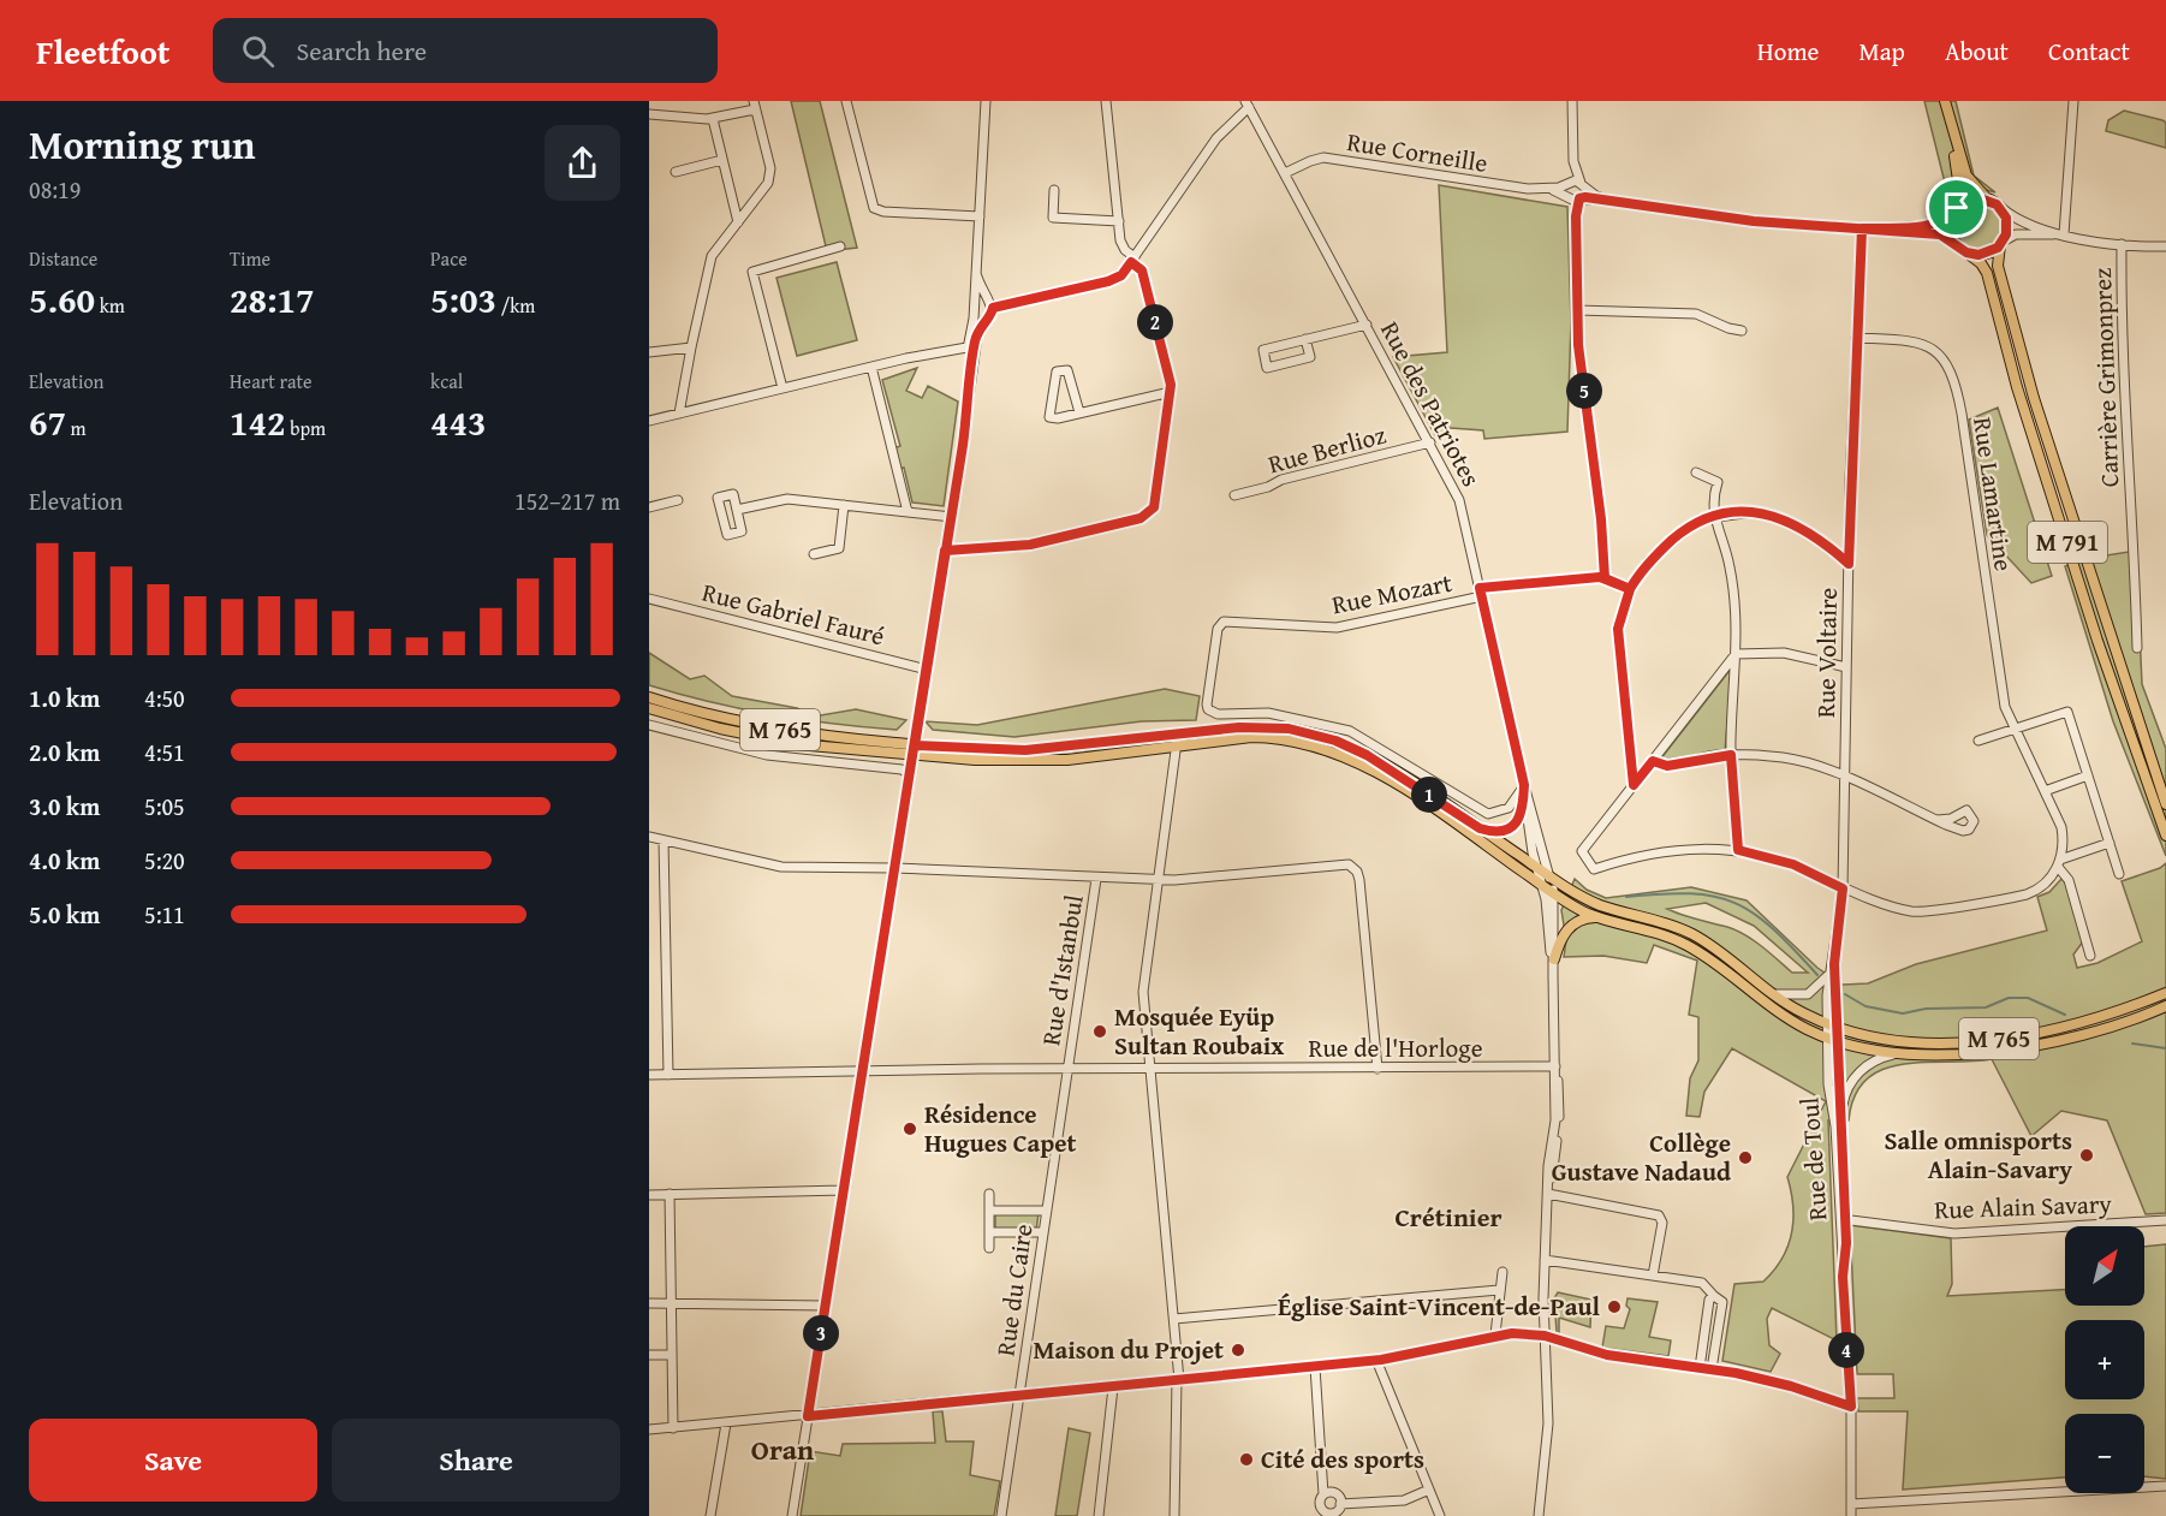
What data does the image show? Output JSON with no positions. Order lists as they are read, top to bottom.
{
  "streets": {
    "main road": ["M 791", "M 765"],
    "street": [
      "Rue Corneille",
      "Carrière Grimonprez",
      "Rue des Patriotes",
      "Rue Berlioz",
      "Rue Lamartine",
      "Rue Mozart",
      "Rue Gabriel Fauré",
      "Rue Voltaire",
      "Rue d'Istanbul",
      "Rue de l'Horloge",
      "Rue de Toul",
      "Rue Alain Savary",
      "Rue du Caire"
    ]
  },
  "crossings": [
    ["Rue Corneille", "Rue des Patriotes"],
    ["Rue Corneille", "M 791"],
    ["Rue Corneille", "Rue Voltaire"],
    ["Rue des Patriotes", "Rue Berlioz"],
    ["Rue des Patriotes", "Rue Mozart"],
    ["Rue des Patriotes", "M 765"],
    ["Rue des Patriotes", "Rue de l'Horloge"],
    ["Rue Lamartine", "Rue Voltaire"],
    ["Rue Voltaire", "M 765"],
    ["Rue Voltaire", "Rue de Toul"],
    ["M 765", "Rue de Toul"],
    ["Rue d'Istanbul", "Rue de l'Horloge"],
    ["Rue d'Istanbul", "Rue du Caire"],
    ["Rue de l'Horloge", "Rue du Caire"],
    ["Rue de Toul", "Rue Alain Savary"]
  ],
  "districts": ["Crétinier", "Oran"],
  "places": [
    "Mosquée Eyüp Sultan Roubaix",
    "Résidence Hugues Capet",
    "Salle omnisports Alain-Savary",
    "Collège Gustave Nadaud",
    "Église Saint-Vincent-de-Paul",
    "Maison du Projet",
    "Cité des sports"
  ],
  "north": "top right",
  "page": {
    "header": "Fleetfoot",
    "search": "Search here",
    "nav": [
      "Home",
      "Map",
      "About",
      "Contact"
    ],
    "heading": ["Morning run", "08:19"],
    "stats": [
      ["Distance", "5.60 km"],
      ["Time", "28:17"],
      ["Pace", "5:03 /km"],
      ["Elevation", "67 m"],
      ["Heart rate", "142 bpm"],
      ["kcal", "443"]
    ],
    "pins": [
      "2",
      "5",
      "1",
      "3",
      "4"
    ],
    "chart": ["Elevation", "152–217 m"],
    "list": [
      {
        "name": "1.0 km",
        "note": "4:50"
      },
      {
        "name": "2.0 km",
        "note": "4:51"
      },
      {
        "name": "3.0 km",
        "note": "5:05"
      },
      {
        "name": "4.0 km",
        "note": "5:20"
      },
      {
        "name": "5.0 km",
        "note": "5:11"
      }
    ],
    "map_buttons": ["+", "−"],
    "buttons": ["Save", "Share"]
  }
}
